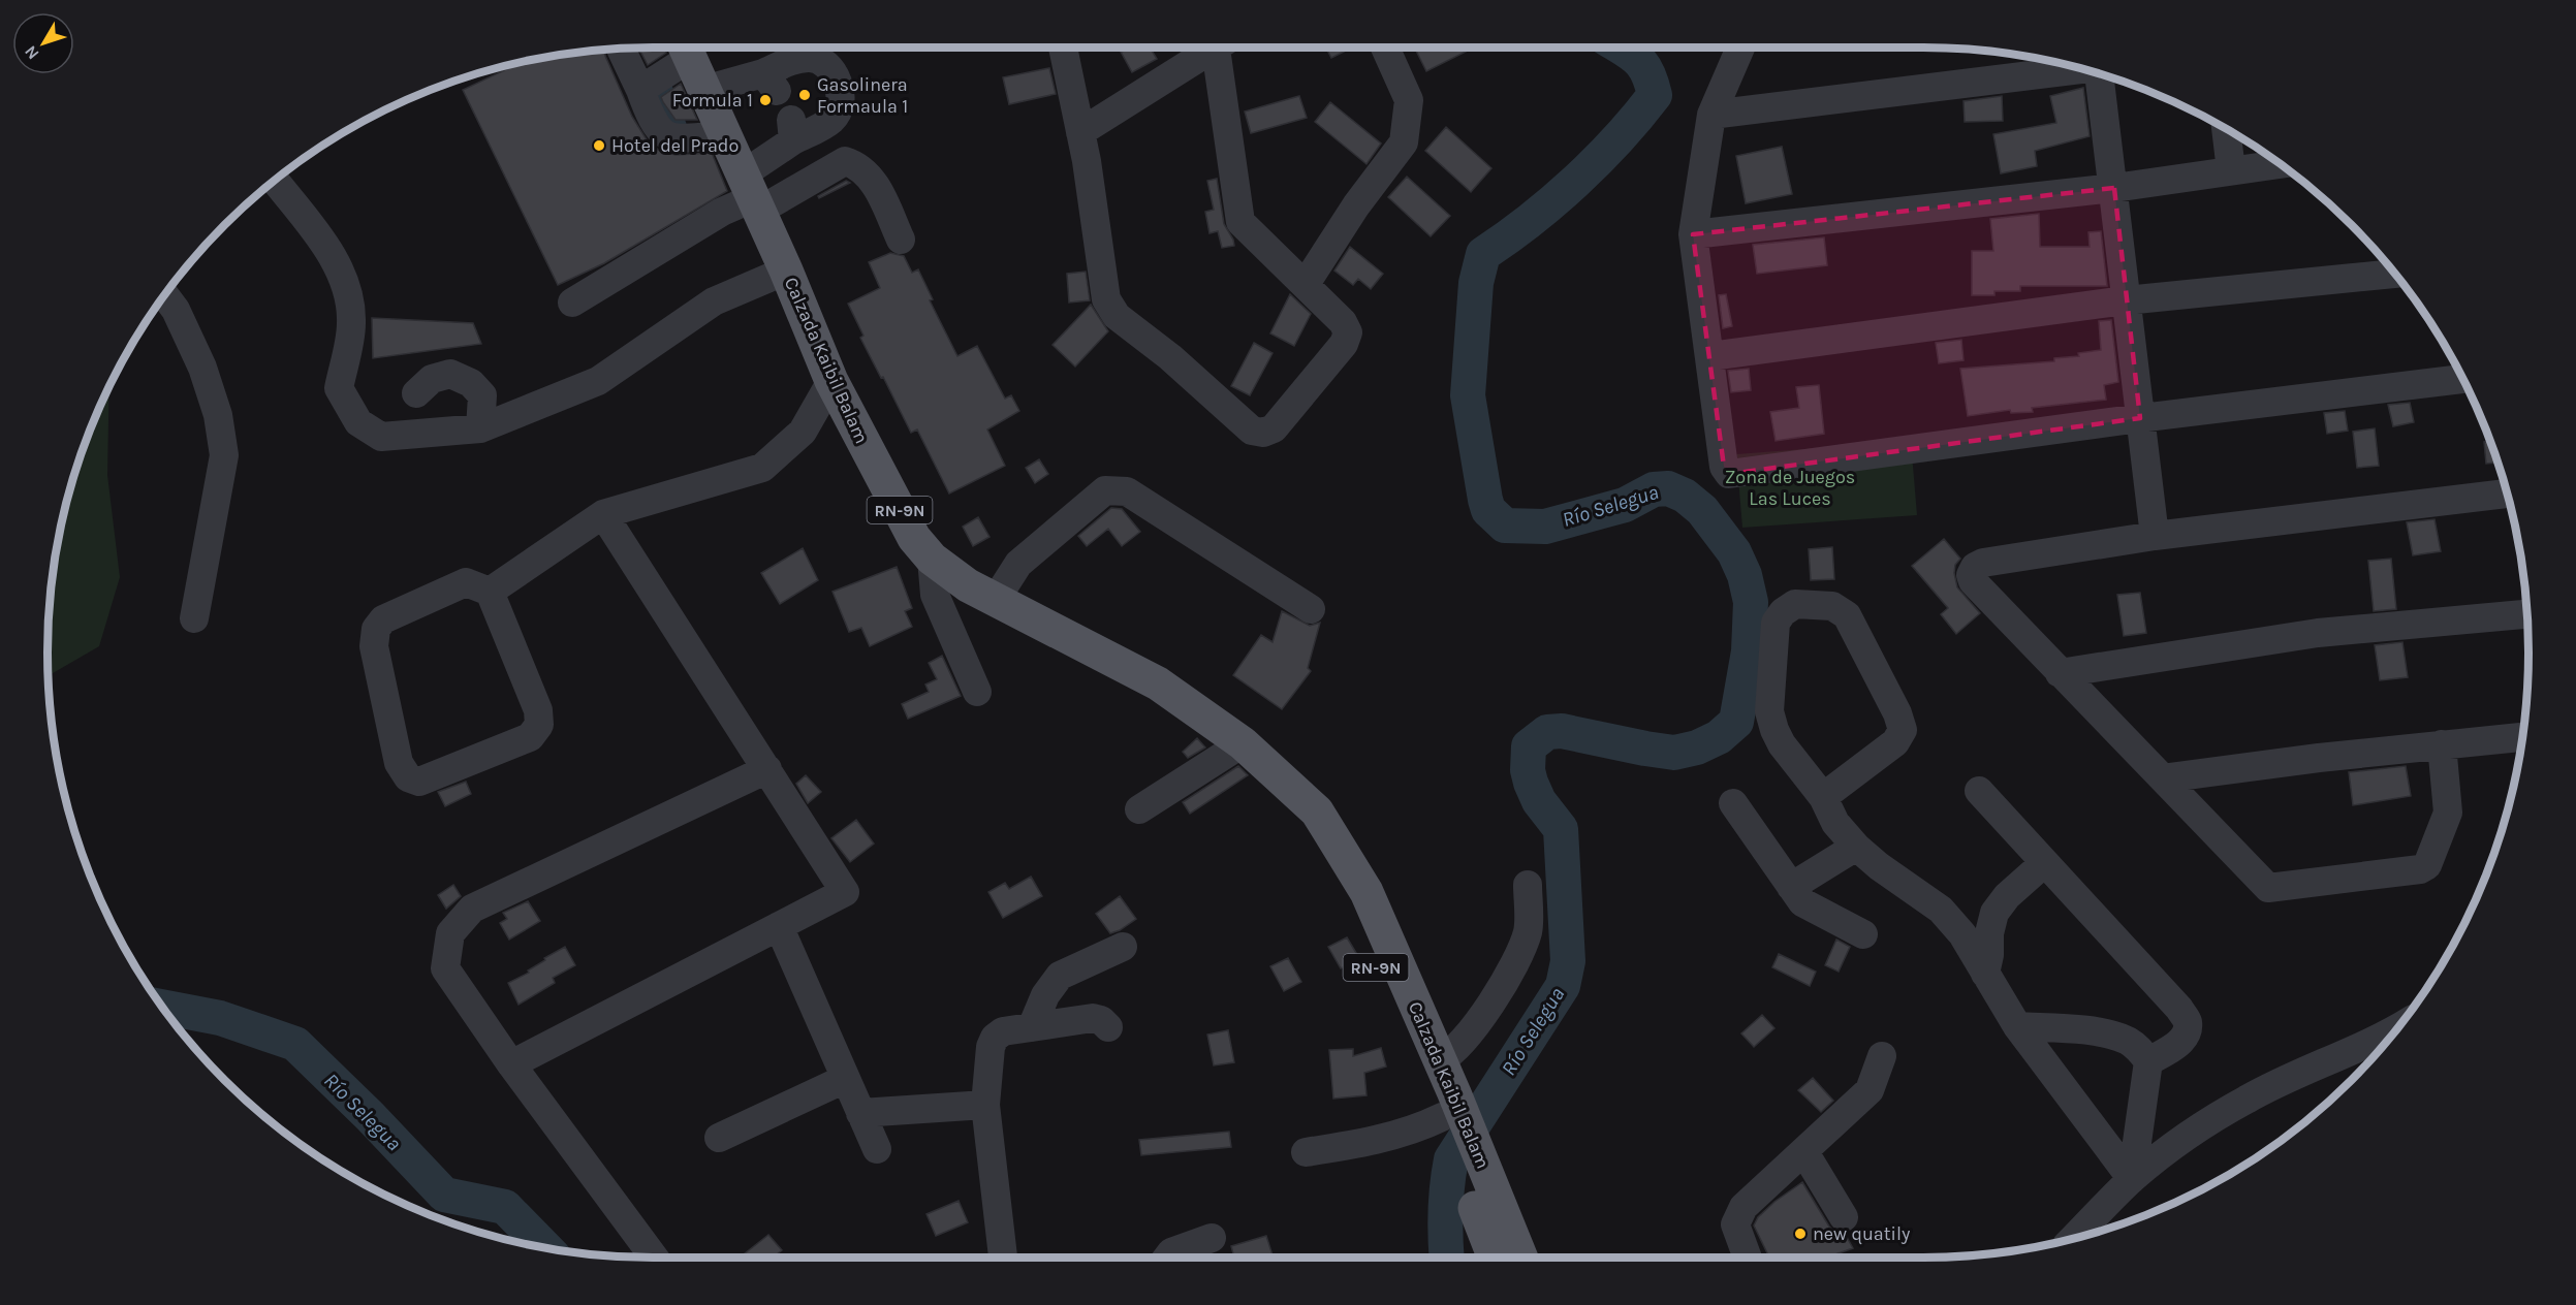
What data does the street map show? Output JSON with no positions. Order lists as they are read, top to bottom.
{
  "streets": {
    "main road": ["Calzada Kaibil Balam", "RN-9N"]
  },
  "water": ["Río Selegua"],
  "parks": ["Zona de Juegos Las Luces"],
  "places": [
    "Gasolinera Formaula 1",
    "Formula 1",
    "Hotel del Prado",
    "new quatily"
  ],
  "north": "bottom left"
}
